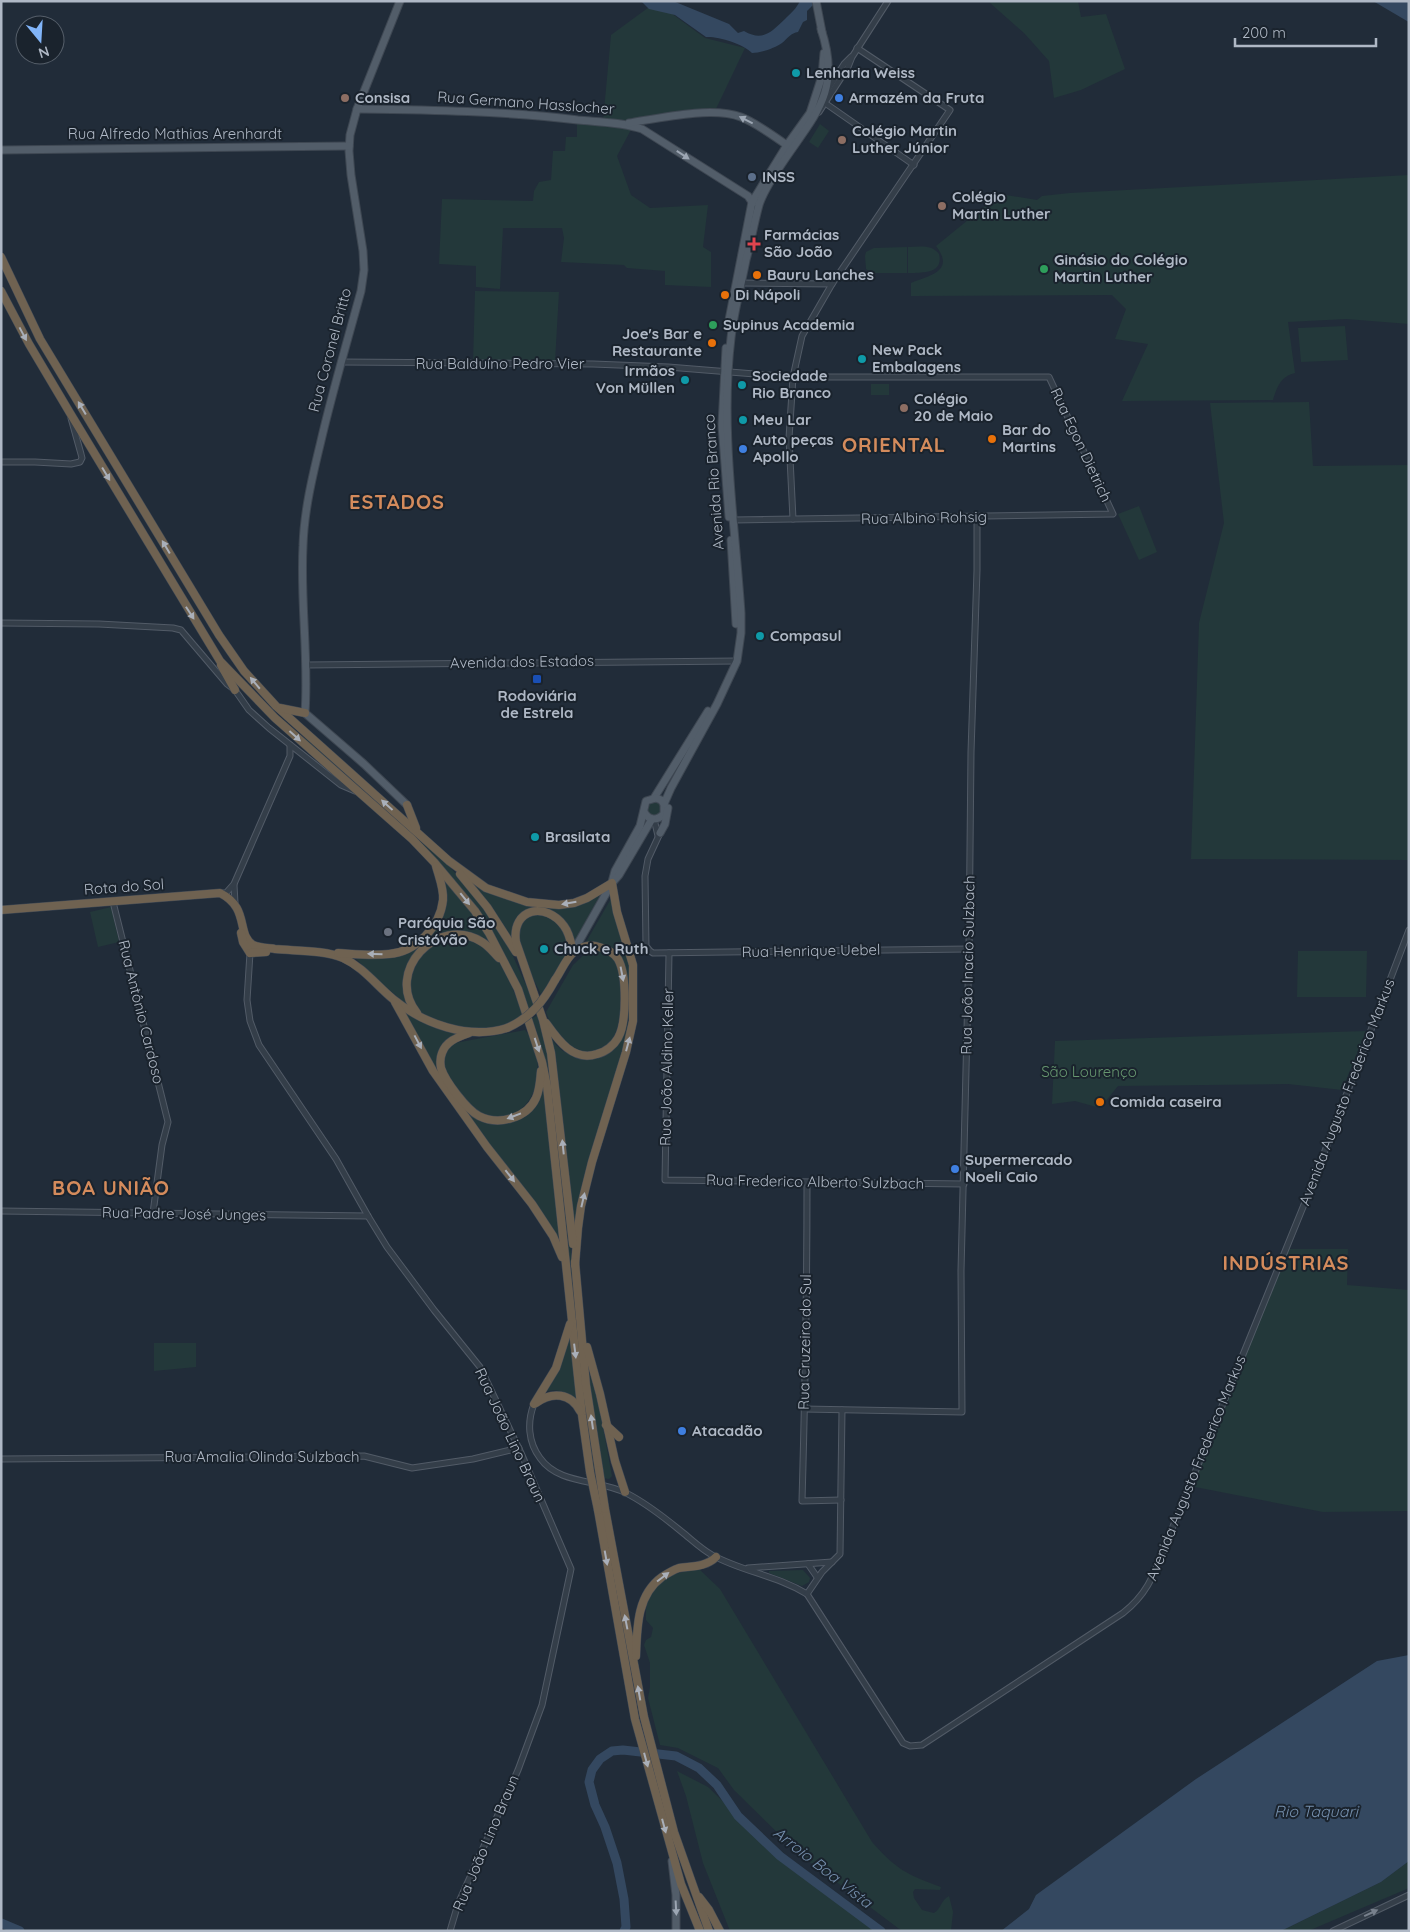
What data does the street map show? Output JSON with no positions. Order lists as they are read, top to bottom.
{
  "streets": {
    "highway": ["Rota do Sol"],
    "main road": [
      "Rua Germano Hasslocher",
      "Rua Alfredo Mathias Arenhardt",
      "Rua Coronel Britto",
      "Avenida Rio Branco"
    ],
    "street": [
      "Rua Balduíno Pedro Vier",
      "Rua Egon Dietrich",
      "Rua Albino Rohsig",
      "Avenida dos Estados",
      "Rua Henrique Uebel",
      "Rua João Inacio Sulzbach",
      "Rua Antônio Cardoso",
      "Rua João Aldino Keller",
      "Avenida Augusto Frederico Markus",
      "Rua Frederico Alberto Sulzbach",
      "Rua Padre José Junges",
      "Rua Cruzeiro do Sul",
      "Rua João Lino Braun",
      "Rua Amalia Olinda Sulzbach"
    ]
  },
  "crossings": [
    ["Rua Germano Hasslocher", "Rua Coronel Britto"],
    ["Rua Germano Hasslocher", "Avenida Rio Branco"],
    ["Rua Alfredo Mathias Arenhardt", "Rua Coronel Britto"],
    ["Rua Coronel Britto", "Rua Balduíno Pedro Vier"],
    ["Rua Coronel Britto", "Avenida dos Estados"],
    ["Rua Balduíno Pedro Vier", "Rua Egon Dietrich"],
    ["Rua Balduíno Pedro Vier", "Avenida Rio Branco"],
    ["Rua Egon Dietrich", "Rua Albino Rohsig"],
    ["Avenida Rio Branco", "Rua Albino Rohsig"],
    ["Avenida Rio Branco", "Avenida dos Estados"],
    ["Rua Albino Rohsig", "Rua João Inacio Sulzbach"],
    ["Rota do Sol", "Rua Antônio Cardoso"],
    ["Rua Henrique Uebel", "Rua João Inacio Sulzbach"],
    ["Rua Henrique Uebel", "Rua João Aldino Keller"],
    ["Rua João Inacio Sulzbach", "Rua Frederico Alberto Sulzbach"],
    ["Rua Antônio Cardoso", "Rua Padre José Junges"],
    ["Rua João Aldino Keller", "Rua Frederico Alberto Sulzbach"],
    ["Rua Frederico Alberto Sulzbach", "Rua Cruzeiro do Sul"],
    ["Rua Padre José Junges", "Rua João Lino Braun"],
    ["Rua João Lino Braun", "Rua Amalia Olinda Sulzbach"]
  ],
  "districts": [
    "ORIENTAL",
    "ESTADOS",
    "BOA UNIÃO",
    "INDÚSTRIAS"
  ],
  "water": ["Rio Taquari", "Arroio Boa Vista"],
  "parks": ["São Lourenço"],
  "places": {
    "other": [
      "Lenharia Weiss",
      "Consisa",
      "Armazém da Fruta",
      "Colégio Martin Luther Júnior",
      "INSS",
      "Colégio Martin Luther",
      "Ginásio do Colégio Martin Luther",
      "Bauru Lanches",
      "Di Nápoli",
      "Supinus Academia",
      "Joe's Bar e Restaurante",
      "New Pack Embalagens",
      "Irmãos Von Müllen",
      "Sociedade Rio Branco",
      "Colégio 20 de Maio",
      "Meu Lar",
      "Bar do Martins",
      "Auto peças Apollo",
      "Compasul",
      "Brasilata",
      "Paróquia São Cristóvão",
      "Chuck e Ruth",
      "Comida caseira",
      "Supermercado Noeli Caio",
      "Atacadão"
    ],
    "health": ["Farmácias São João"],
    "transit": ["Rodoviária de Estrela"]
  },
  "scale_bar": "200 m",
  "north": "bottom"
}
